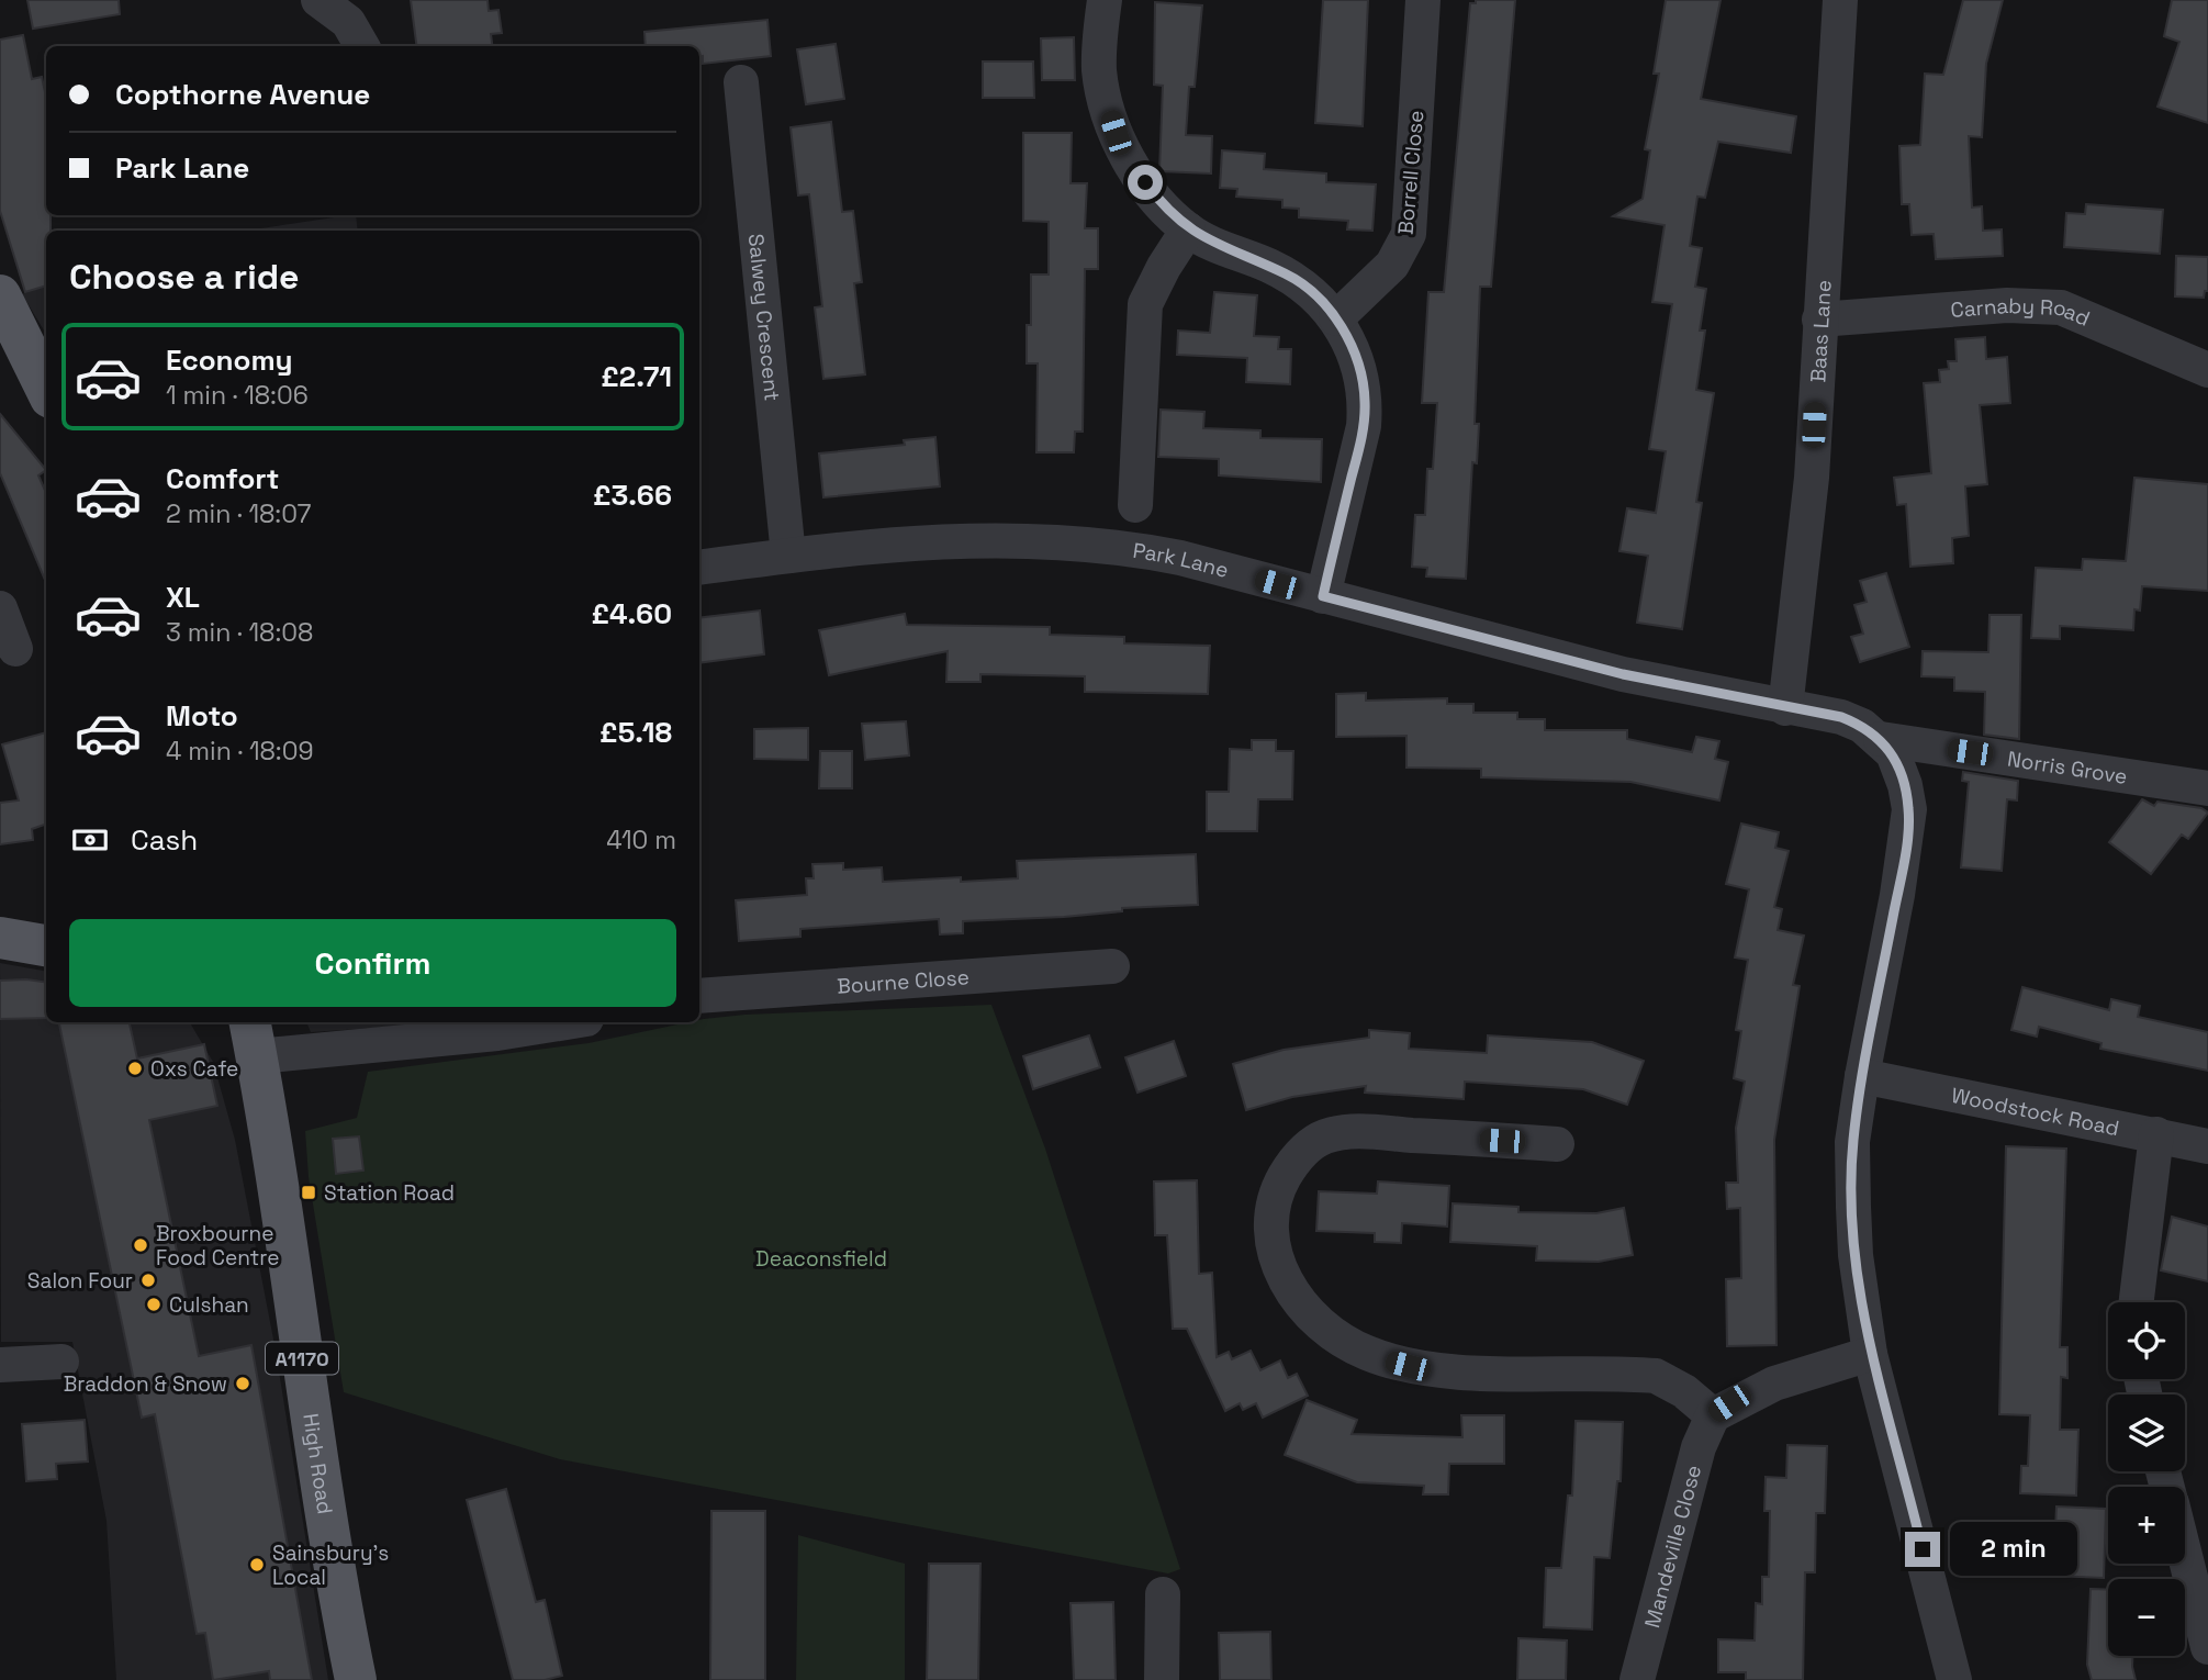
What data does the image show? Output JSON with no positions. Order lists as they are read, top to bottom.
{
  "streets": {
    "main road": ["A1170", "High Road"],
    "street": [
      "Borrell Close",
      "Carnaby Road",
      "Salwey Crescent",
      "Baas Lane",
      "Park Lane",
      "Norris Grove",
      "Bourne Close",
      "Woodstock Road",
      "Mandeville Close"
    ]
  },
  "crossings": [
    ["Carnaby Road", "Baas Lane"],
    ["Salwey Crescent", "Park Lane"],
    ["Baas Lane", "Park Lane"],
    ["Park Lane", "Norris Grove"],
    ["Park Lane", "Woodstock Road"]
  ],
  "parks": ["Deaconsfield"],
  "places": {
    "other": [
      "Oxs Cafe",
      "Broxbourne Food Centre",
      "Salon Four",
      "Culshan",
      "Braddon & Snow",
      "Sainsbury's Local"
    ],
    "transit": ["Station Road"]
  },
  "page": {
    "banner": ["Copthorne Avenue", "Park Lane"],
    "heading": "Choose a ride",
    "list": [
      {
        "name": "Economy",
        "note": "1 min · 18:06",
        "value": "£2.71"
      },
      {
        "name": "Comfort",
        "note": "2 min · 18:07",
        "value": "£3.66"
      },
      {
        "name": "XL",
        "note": "3 min · 18:08",
        "value": "£4.60"
      },
      {
        "name": "Moto",
        "note": "4 min · 18:09",
        "value": "£5.18"
      }
    ],
    "pay": ["Cash", "410 m"],
    "buttons": "Confirm",
    "map_buttons": ["+", "−"],
    "bubble": "2 min"
  }
}
